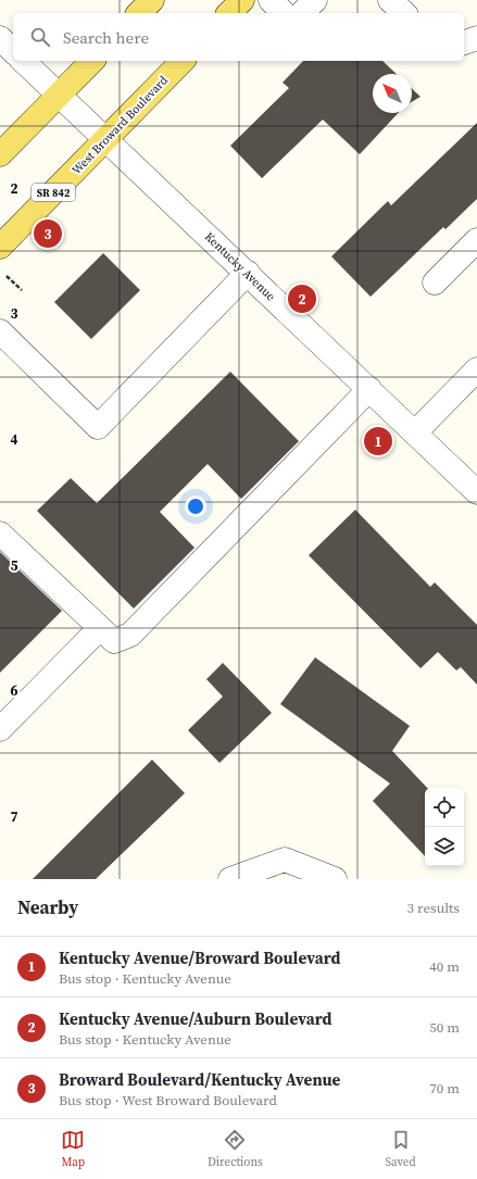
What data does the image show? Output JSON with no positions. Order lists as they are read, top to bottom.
{
  "streets": {
    "main road": ["West Broward Boulevard", "SR 842"],
    "street": ["Kentucky Avenue"]
  },
  "crossings": [
    ["West Broward Boulevard", "Kentucky Avenue"]
  ],
  "north": "top left",
  "page": {
    "search": "Search here",
    "pins": ["3", "2", "1"],
    "heading": ["Nearby", "3 results"],
    "list": [
      {
        "mark": "1",
        "name": "Kentucky Avenue/Broward Boulevard",
        "note": "Bus stop · Kentucky Avenue",
        "value": "40 m"
      },
      {
        "mark": "2",
        "name": "Kentucky Avenue/Auburn Boulevard",
        "note": "Bus stop · Kentucky Avenue",
        "value": "50 m"
      },
      {
        "mark": "3",
        "name": "Broward Boulevard/Kentucky Avenue",
        "note": "Bus stop · West Broward Boulevard",
        "value": "70 m"
      }
    ],
    "nav": ["Map", "Directions", "Saved"]
  },
  "grid": {
    "rows": [
      "2",
      "3",
      "4",
      "5",
      "6",
      "7"
    ]
  }
}
